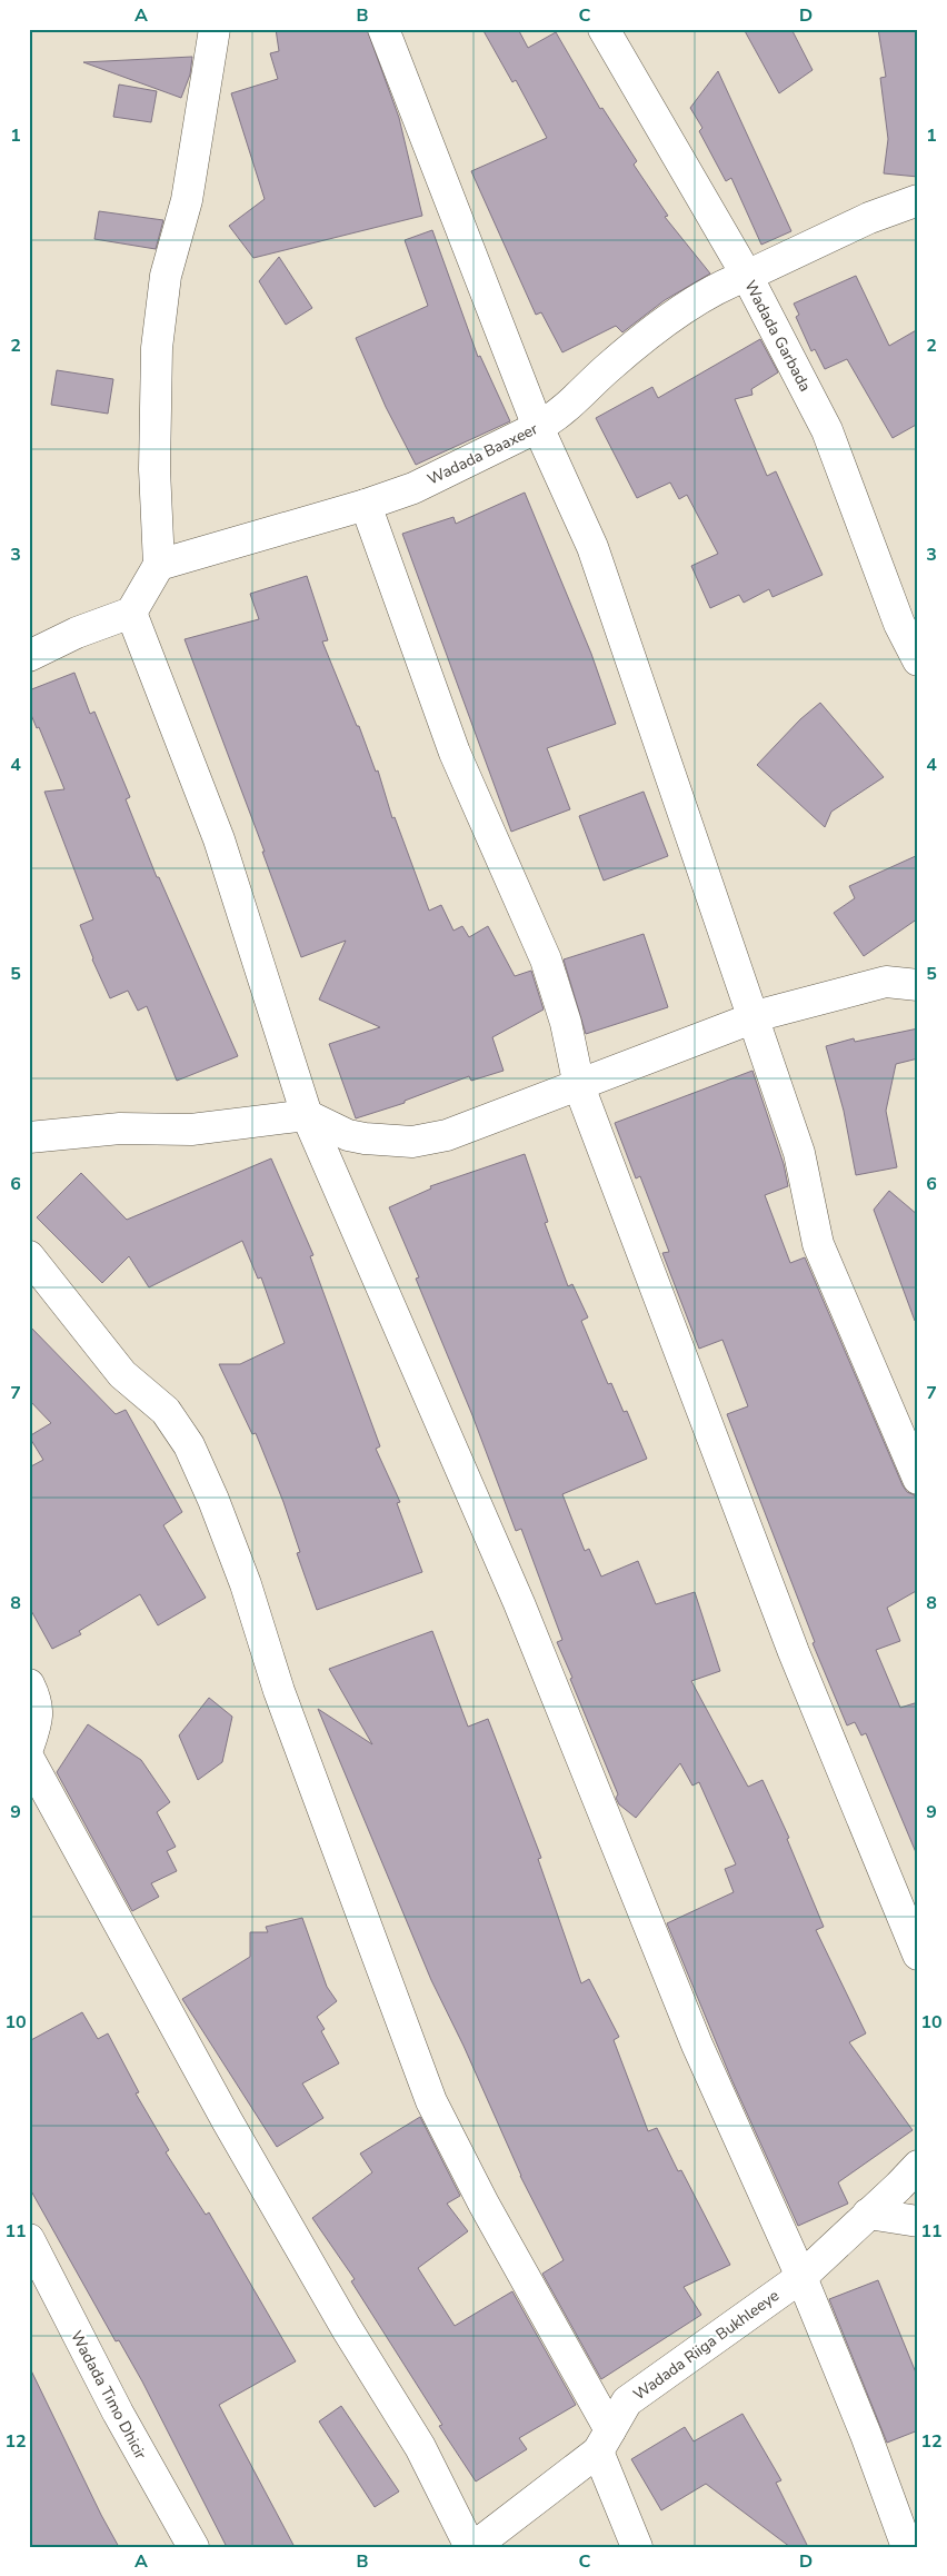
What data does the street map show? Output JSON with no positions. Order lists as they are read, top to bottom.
{
  "streets": {
    "street": [
      "Wadada Garbada",
      "Wadada Baaxeer",
      "Wadada Riiga Bukhleeye",
      "Wadada Timo Dhicir"
    ]
  },
  "crossings": [
    ["Wadada Garbada", "Wadada Baaxeer"]
  ],
  "grid": {
    "columns": [
      "A",
      "B",
      "C",
      "D"
    ],
    "rows": [
      "1",
      "2",
      "3",
      "4",
      "5",
      "6",
      "7",
      "8",
      "9",
      "10",
      "11",
      "12"
    ]
  }
}
